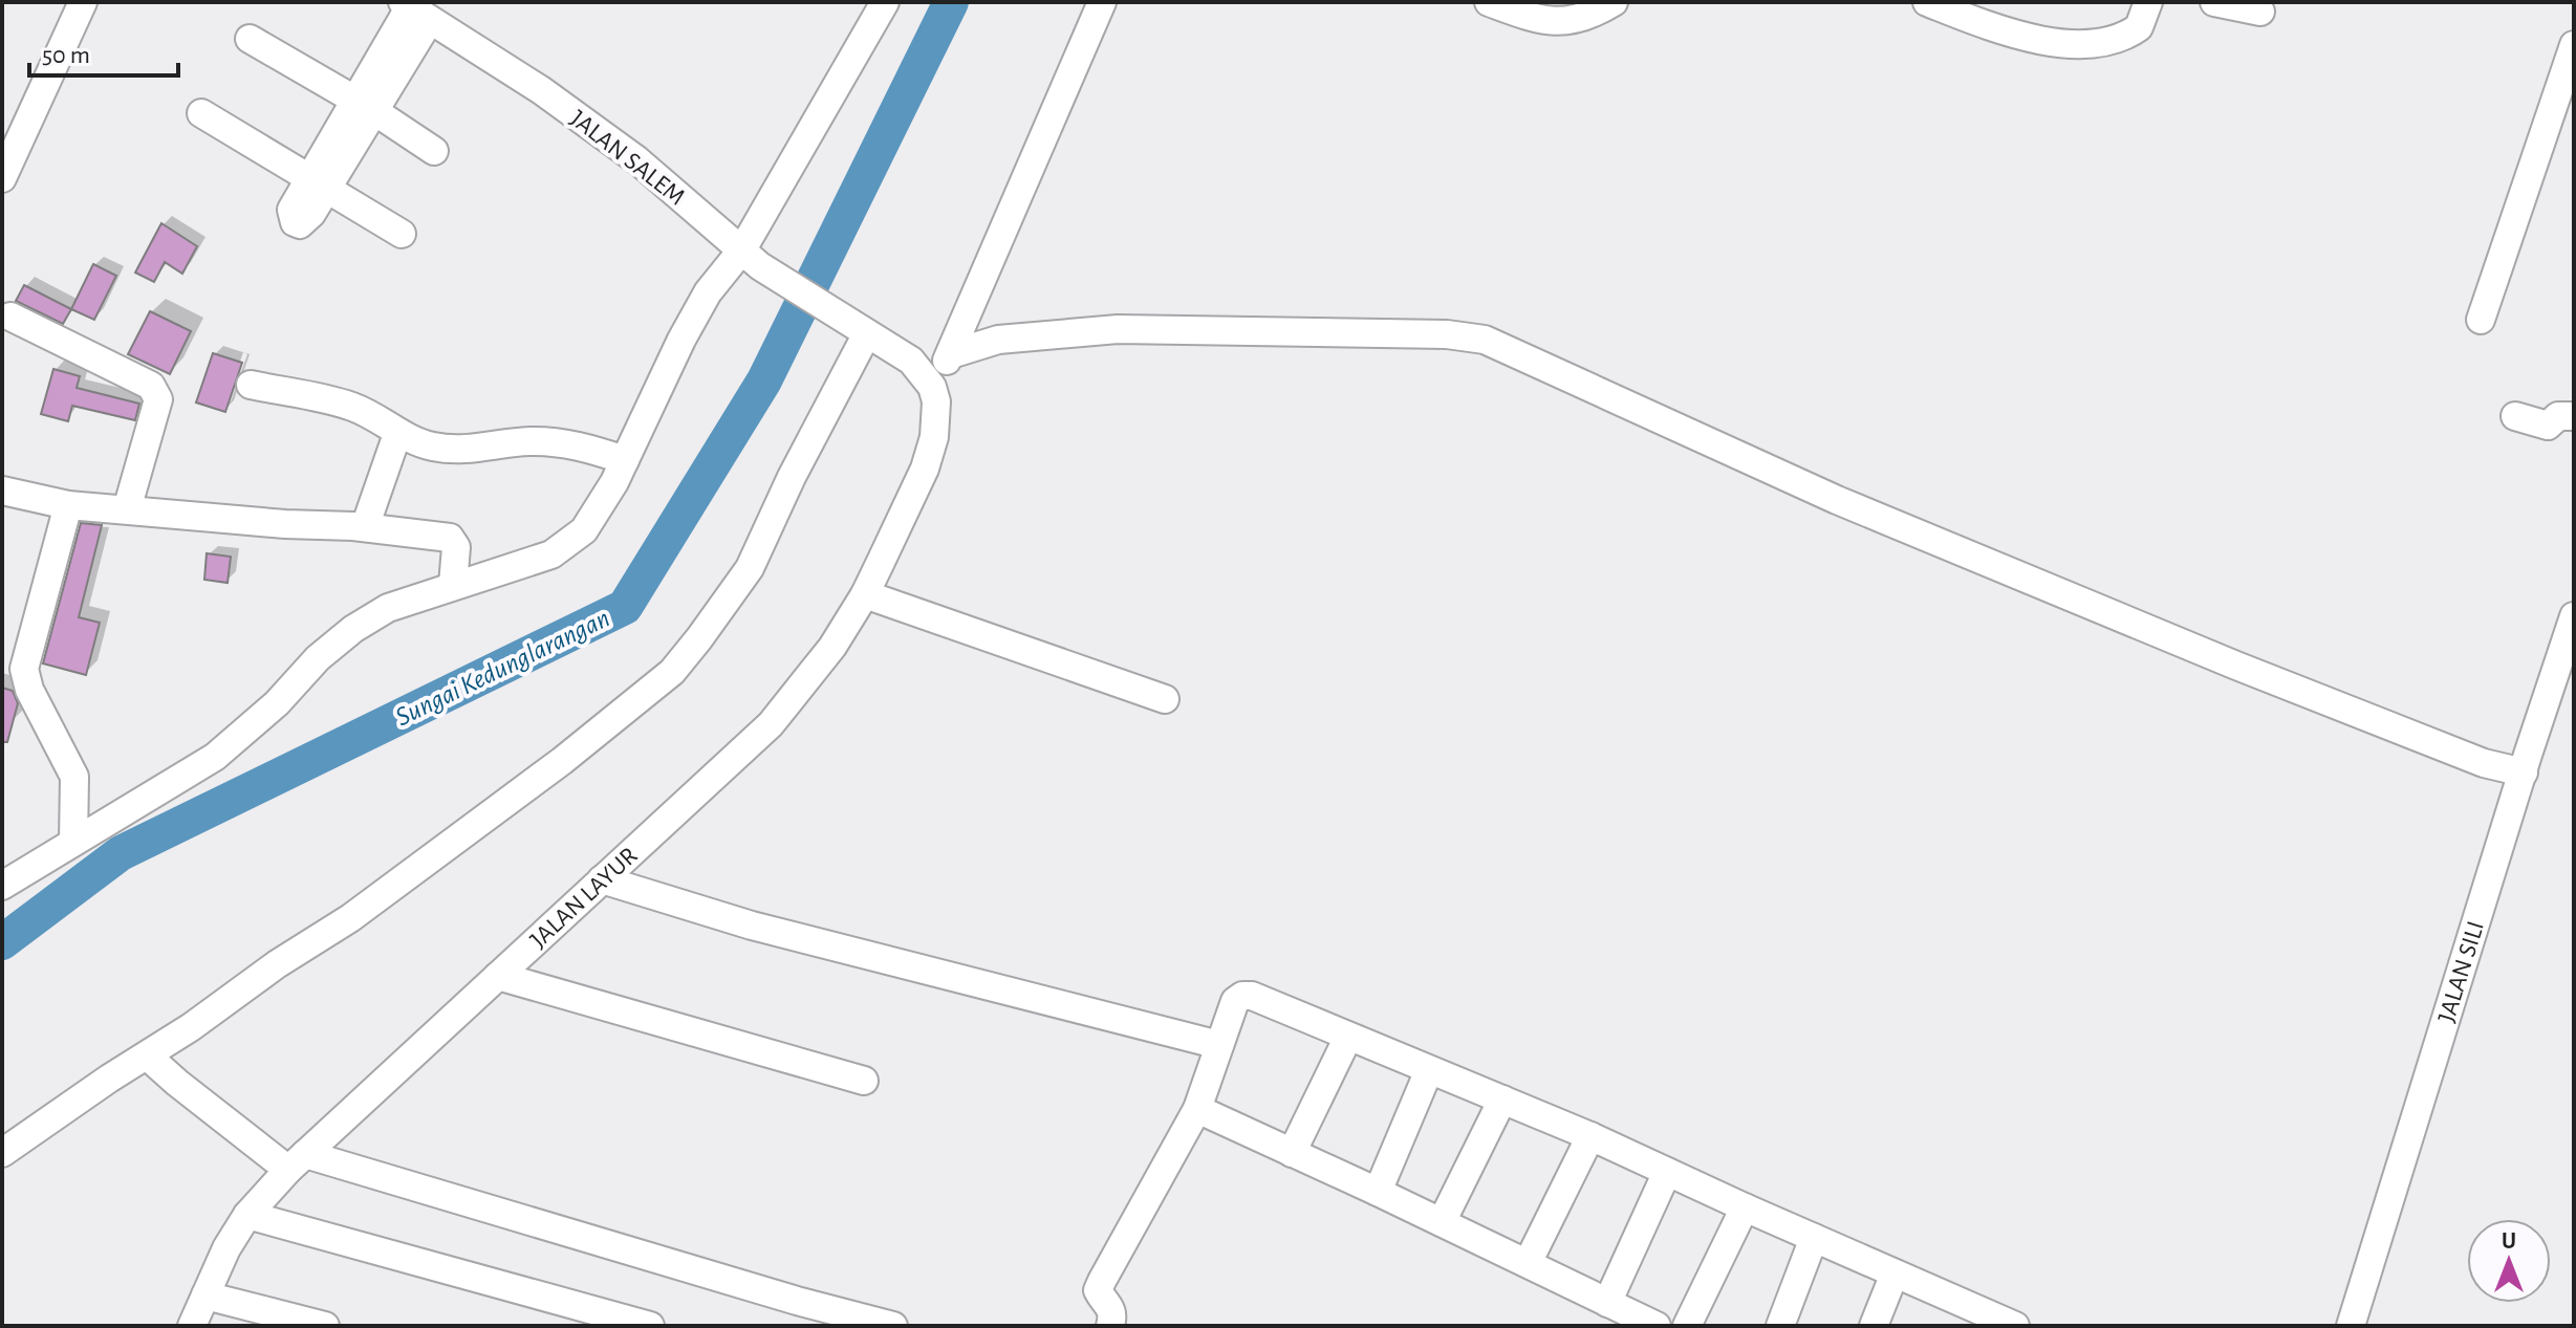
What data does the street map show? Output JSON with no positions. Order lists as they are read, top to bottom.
{
  "streets": {
    "street": ["JALAN SALEM", "JALAN LAYUR", "JALAN SILI"]
  },
  "crossings": [
    ["JALAN SALEM", "JALAN LAYUR"]
  ],
  "water": ["Sungai Kedunglarangan"],
  "scale_bar": "50 m",
  "north": "top"
}
